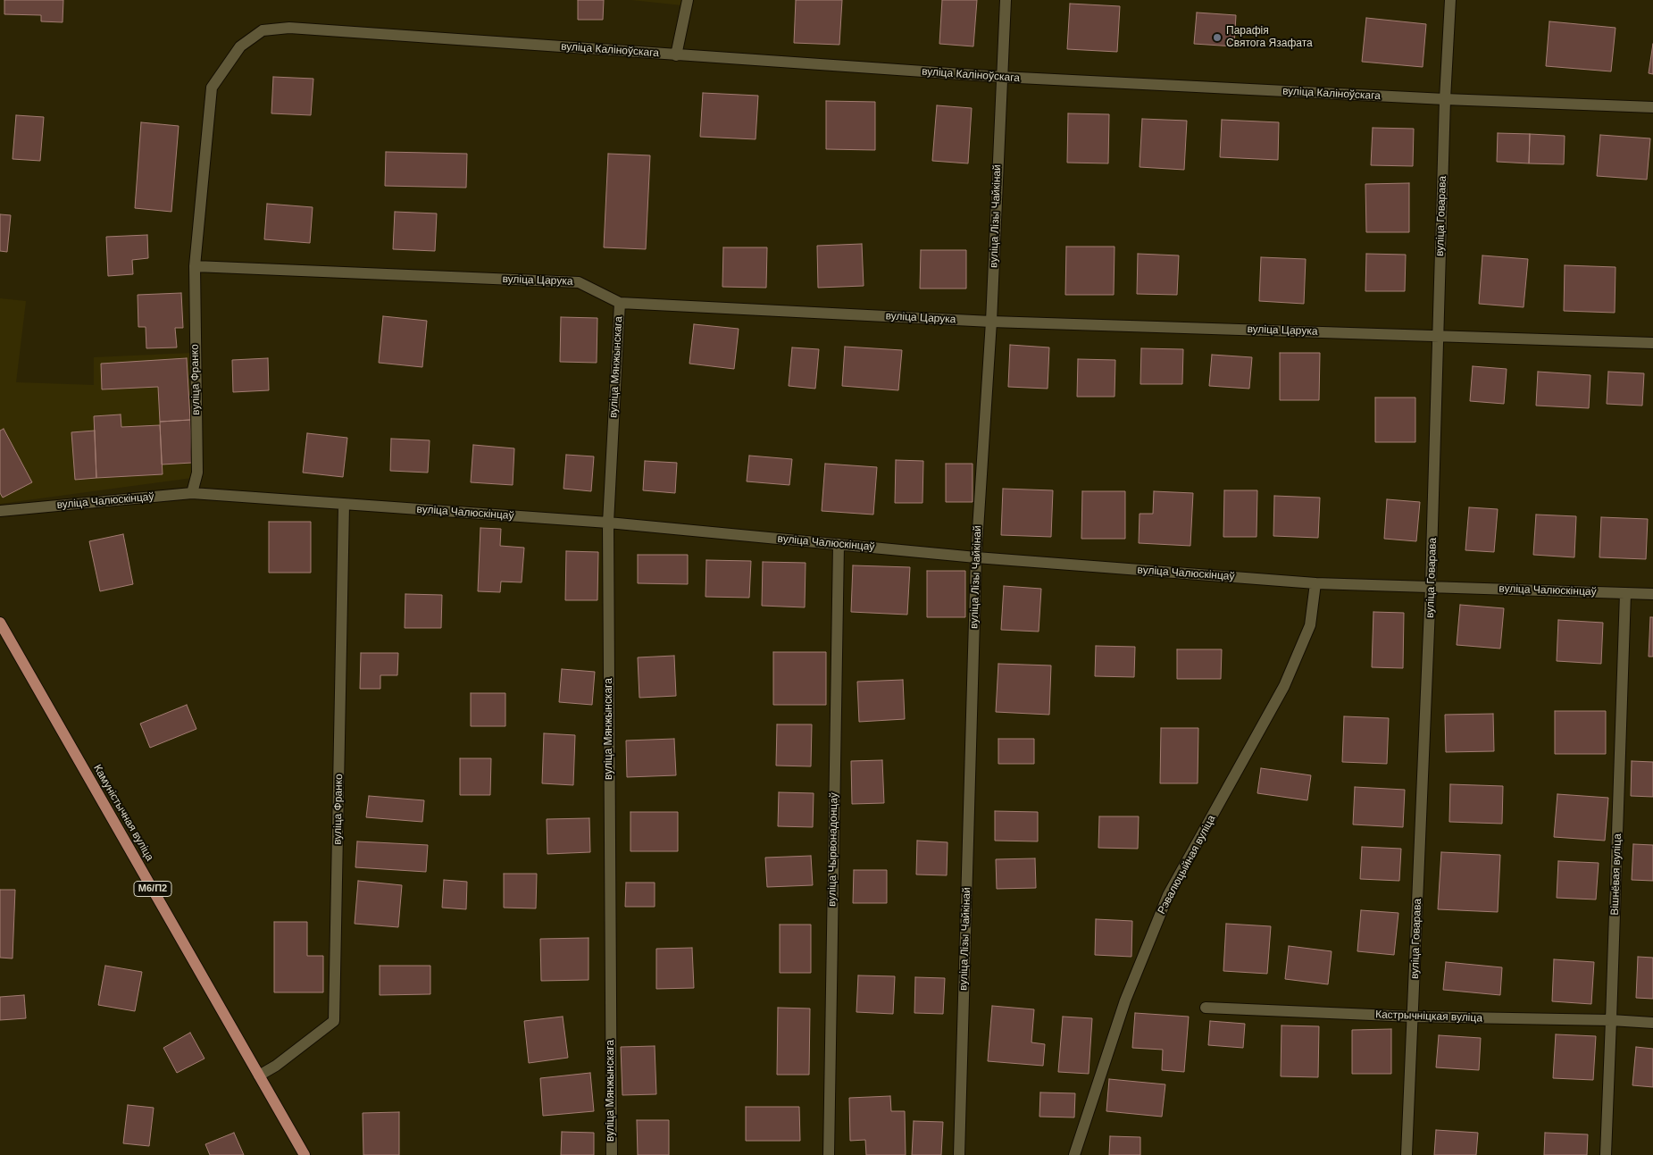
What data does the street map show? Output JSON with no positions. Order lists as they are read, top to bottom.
{
  "streets": {
    "main road": ["Камуністычная вуліца", "М6/П2"],
    "street": [
      "вуліца Каліноўскага",
      "вуліца Лізы Чайкінай",
      "вуліца Говарава",
      "вуліца Царука",
      "вуліца Мянжынскага",
      "вуліца Франко",
      "вуліца Чалюскінцаў",
      "вуліца Чырвонадонцаў",
      "Рэвалюцыйная вуліца",
      "Вішнёвая вуліца",
      "Кастрычніцкая вуліца"
    ]
  },
  "crossings": [
    ["вуліца Каліноўскага", "вуліца Лізы Чайкінай"],
    ["вуліца Каліноўскага", "вуліца Говарава"],
    ["вуліца Каліноўскага", "вуліца Царука"],
    ["вуліца Каліноўскага", "вуліца Франко"],
    ["вуліца Лізы Чайкінай", "вуліца Царука"],
    ["вуліца Лізы Чайкінай", "вуліца Чалюскінцаў"],
    ["вуліца Говарава", "вуліца Царука"],
    ["вуліца Говарава", "вуліца Чалюскінцаў"],
    ["вуліца Говарава", "Кастрычніцкая вуліца"],
    ["вуліца Царука", "вуліца Мянжынскага"],
    ["вуліца Царука", "вуліца Франко"],
    ["вуліца Мянжынскага", "вуліца Чалюскінцаў"],
    ["вуліца Франко", "вуліца Чалюскінцаў"],
    ["вуліца Франко", "Камуністычная вуліца"],
    ["вуліца Чалюскінцаў", "вуліца Чырвонадонцаў"],
    ["вуліца Чалюскінцаў", "Рэвалюцыйная вуліца"],
    ["вуліца Чалюскінцаў", "Вішнёвая вуліца"],
    ["Вішнёвая вуліца", "Кастрычніцкая вуліца"]
  ],
  "places": ["Парафія Святога Язафата"]
}
